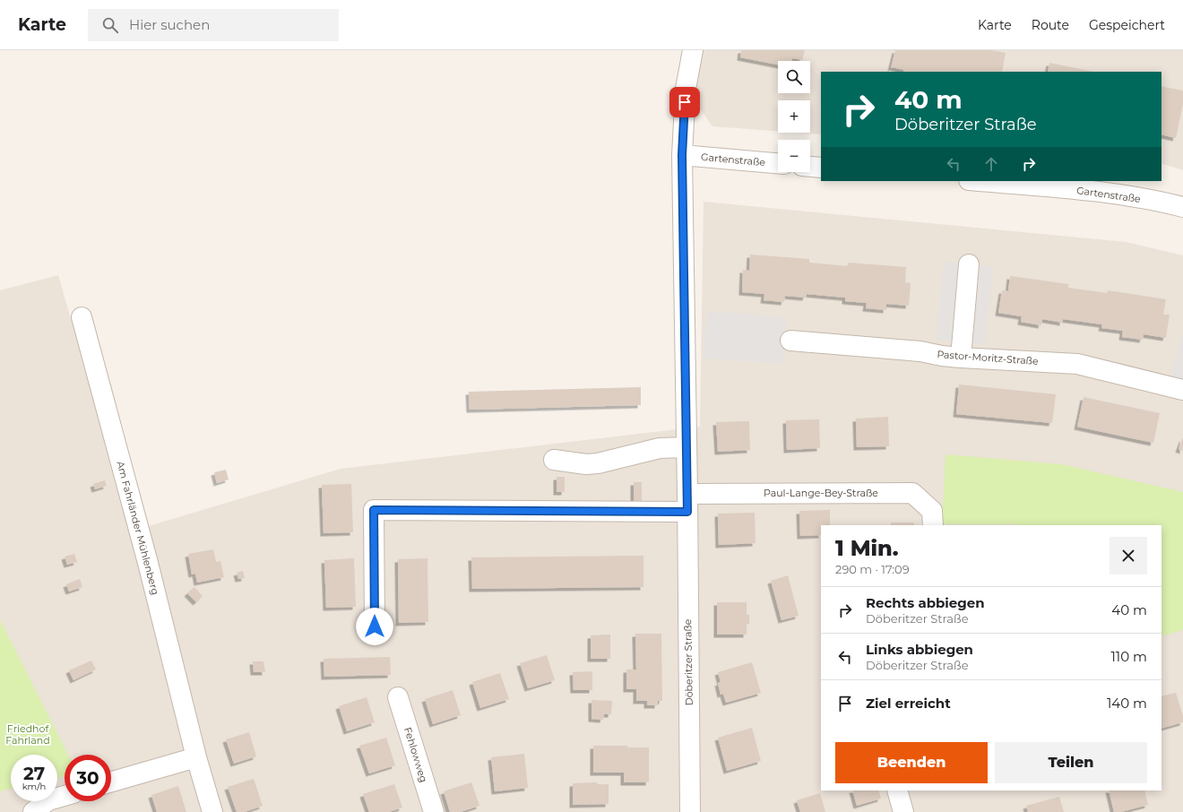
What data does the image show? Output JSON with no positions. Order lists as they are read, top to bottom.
{
  "streets": {
    "street": [
      "Gartenstraße",
      "Pastor-Moritz-Straße",
      "Paul-Lange-Bey-Straße",
      "Am Fahrländer Mühlenberg",
      "Döberitzer Straße",
      "Fehlowweg"
    ]
  },
  "crossings": [
    ["Gartenstraße", "Döberitzer Straße"],
    ["Paul-Lange-Bey-Straße", "Döberitzer Straße"]
  ],
  "parks": ["Friedhof Fahrland"],
  "page": {
    "header": "Karte",
    "search": "Hier suchen",
    "nav": ["Karte", "Route", "Gespeichert"],
    "map_buttons": ["+", "−"],
    "turn": ["40 m", "Döberitzer Straße"],
    "heading": ["1 Min.", "290 m · 17:09"],
    "list": [
      {
        "name": "Rechts abbiegen",
        "note": "Döberitzer Straße",
        "value": "40 m"
      },
      {
        "name": "Links abbiegen",
        "note": "Döberitzer Straße",
        "value": "110 m"
      },
      {
        "name": "Ziel erreicht",
        "value": "140 m"
      }
    ],
    "buttons": ["Beenden", "Teilen"],
    "speed": "27 km/h",
    "limit": "30"
  }
}
